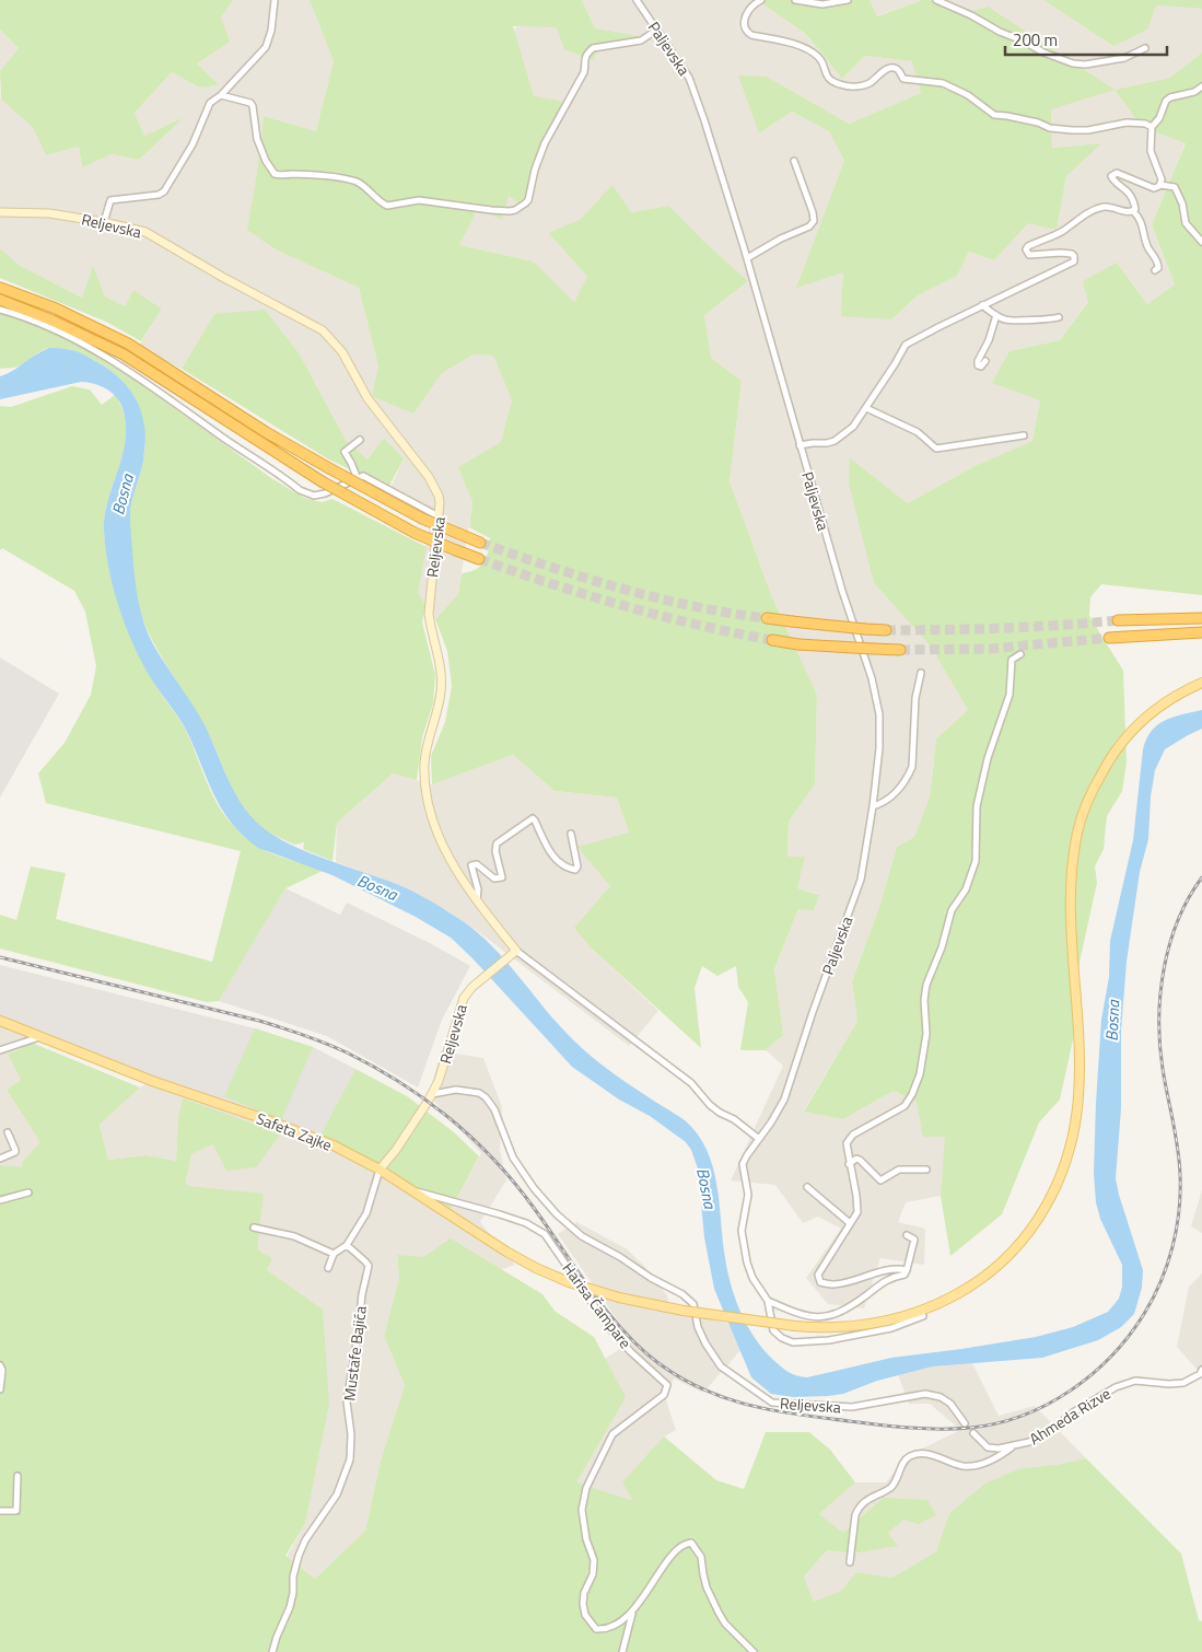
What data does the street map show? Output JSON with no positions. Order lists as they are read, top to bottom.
{
  "streets": {
    "main road": ["Reljevska", "Safeta Zajke"],
    "street": [
      "Paljevska",
      "Harisa Čampare",
      "Mustafe Bajića",
      "Ahmeda Rizve"
    ]
  },
  "crossings": [
    ["Reljevska", "Safeta Zajke"],
    ["Safeta Zajke", "Harisa Čampare"]
  ],
  "water": ["Bosna"],
  "scale_bar": "200 m"
}
